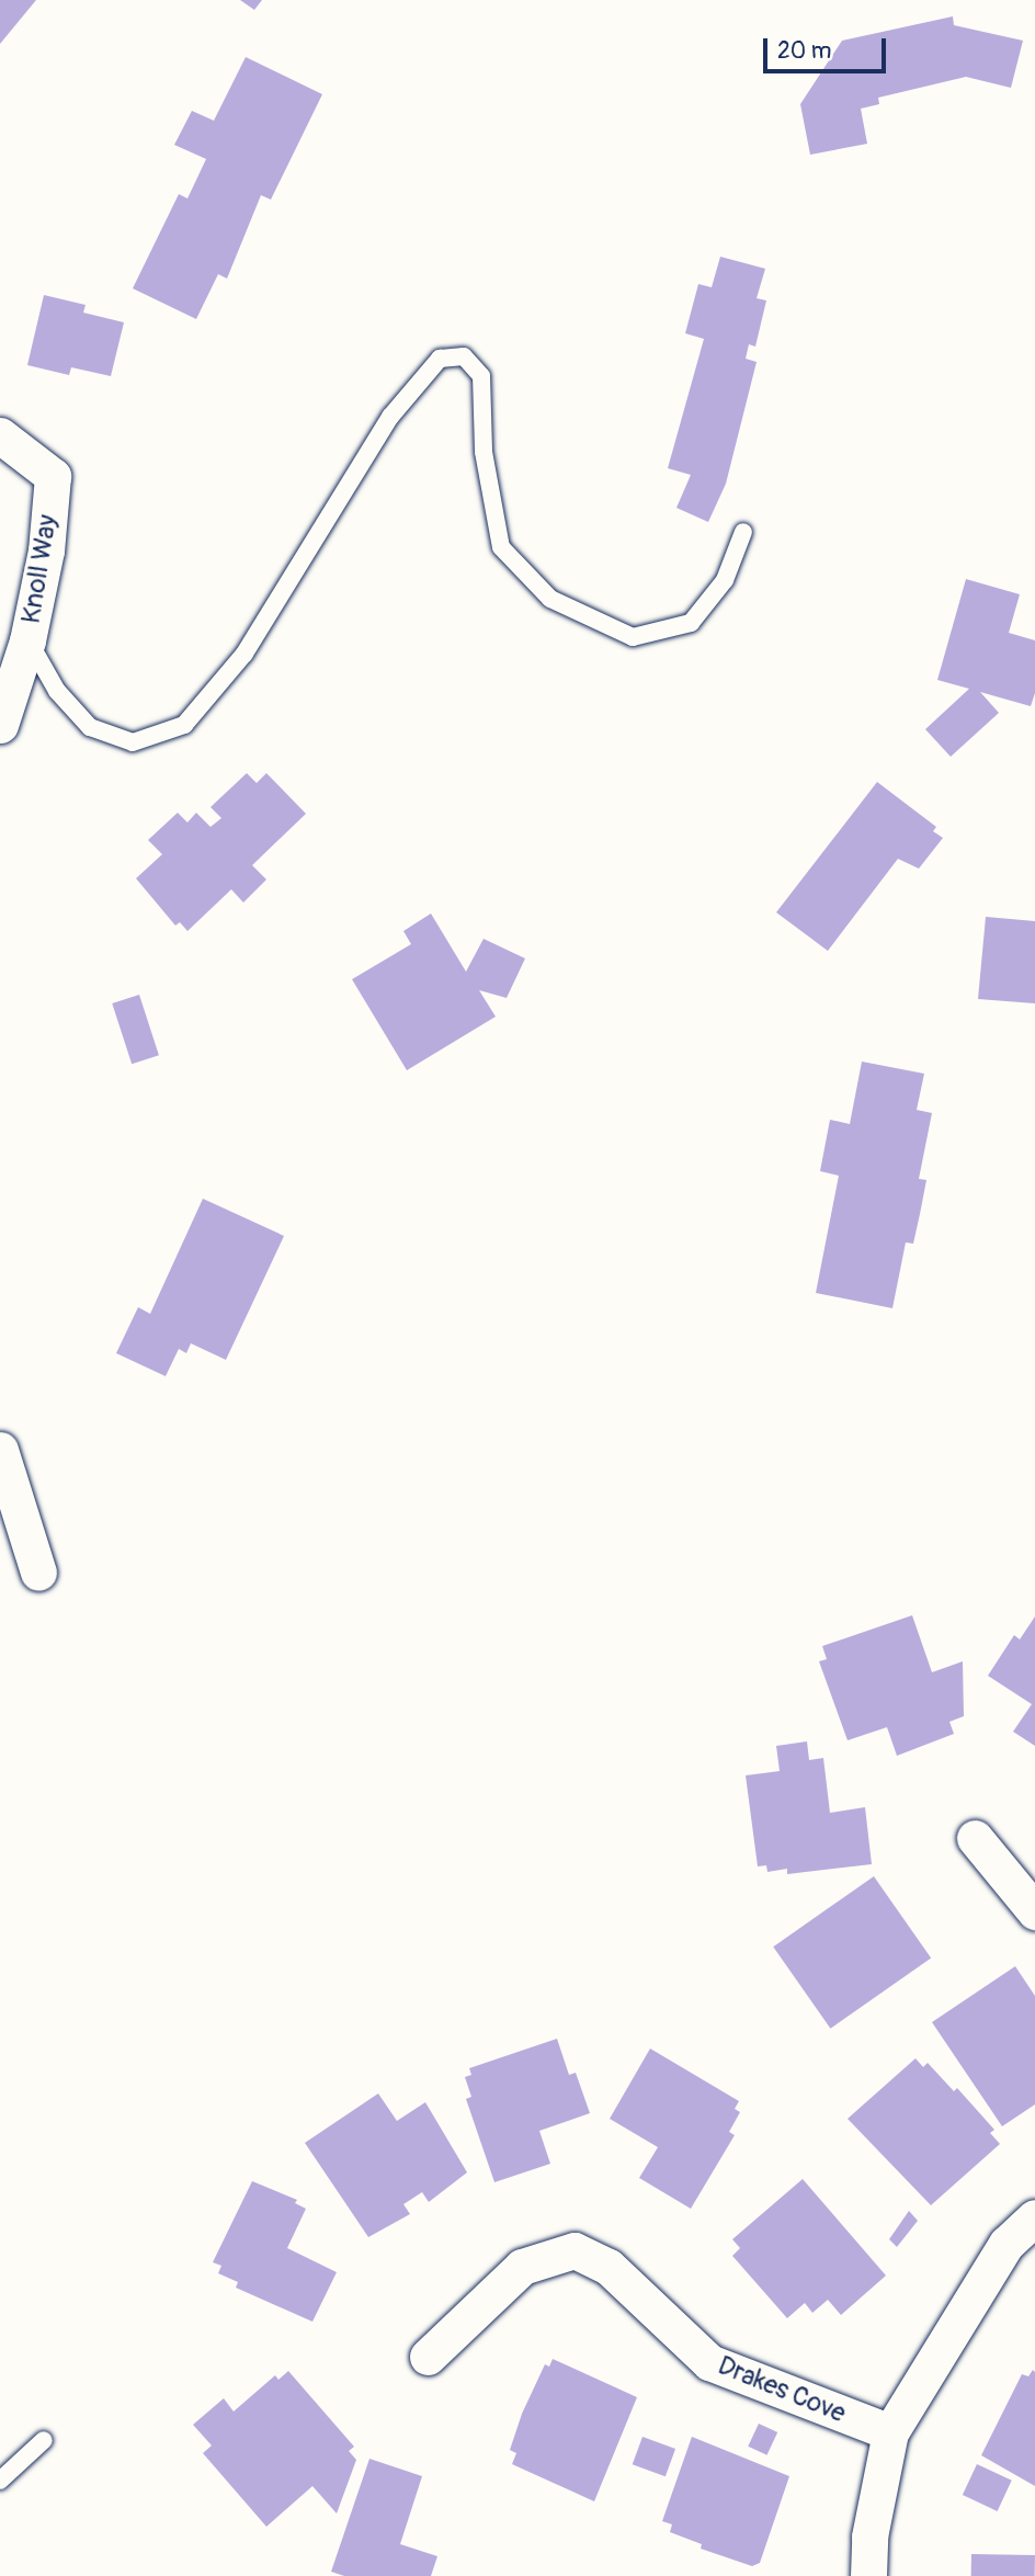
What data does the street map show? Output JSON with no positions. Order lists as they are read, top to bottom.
{
  "streets": {
    "street": ["Knoll Way", "Drakes Cove"]
  },
  "scale_bar": "20 m"
}
